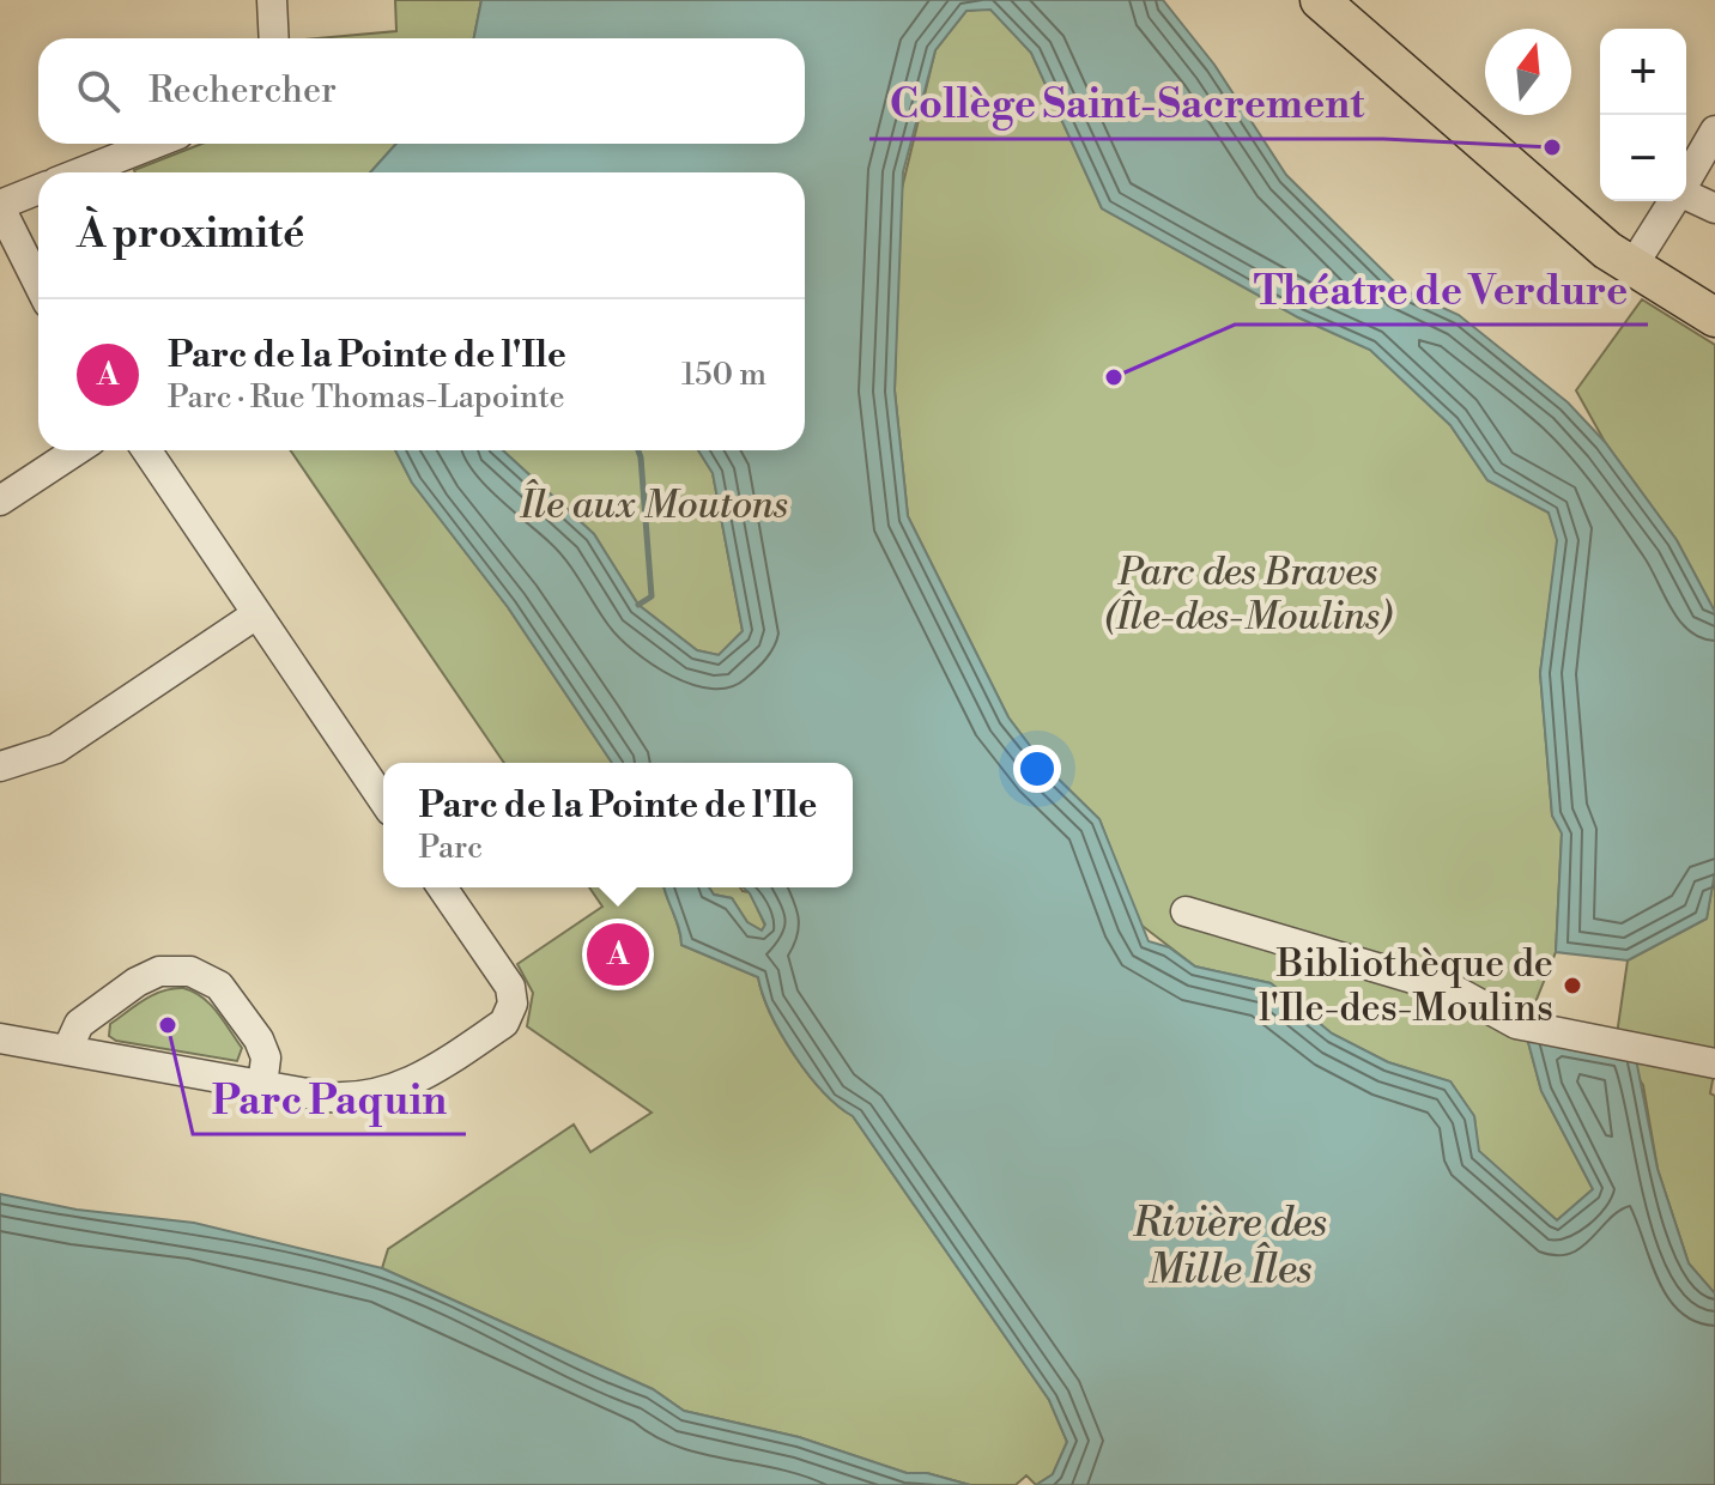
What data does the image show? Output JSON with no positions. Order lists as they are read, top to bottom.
{
  "water": ["Rivière des Mille Îles"],
  "parks": ["Île aux Moutons", "Parc des Braves (Île-des-Moulins)"],
  "places": [
    "Collège Saint-Sacrement",
    "Théatre de Verdure",
    "Bibliothèque de l'Ile-des-Moulins",
    "Parc Paquin"
  ],
  "north": "top",
  "page": {
    "map_buttons": ["+", "−"],
    "search": "Rechercher",
    "heading": "À proximité",
    "list": [
      {
        "mark": "A",
        "name": "Parc de la Pointe de l'Ile",
        "note": "Parc · Rue Thomas-Lapointe",
        "value": "150 m"
      }
    ],
    "popup": ["Parc de la Pointe de l'Ile", "Parc"],
    "pins": "A"
  }
}
